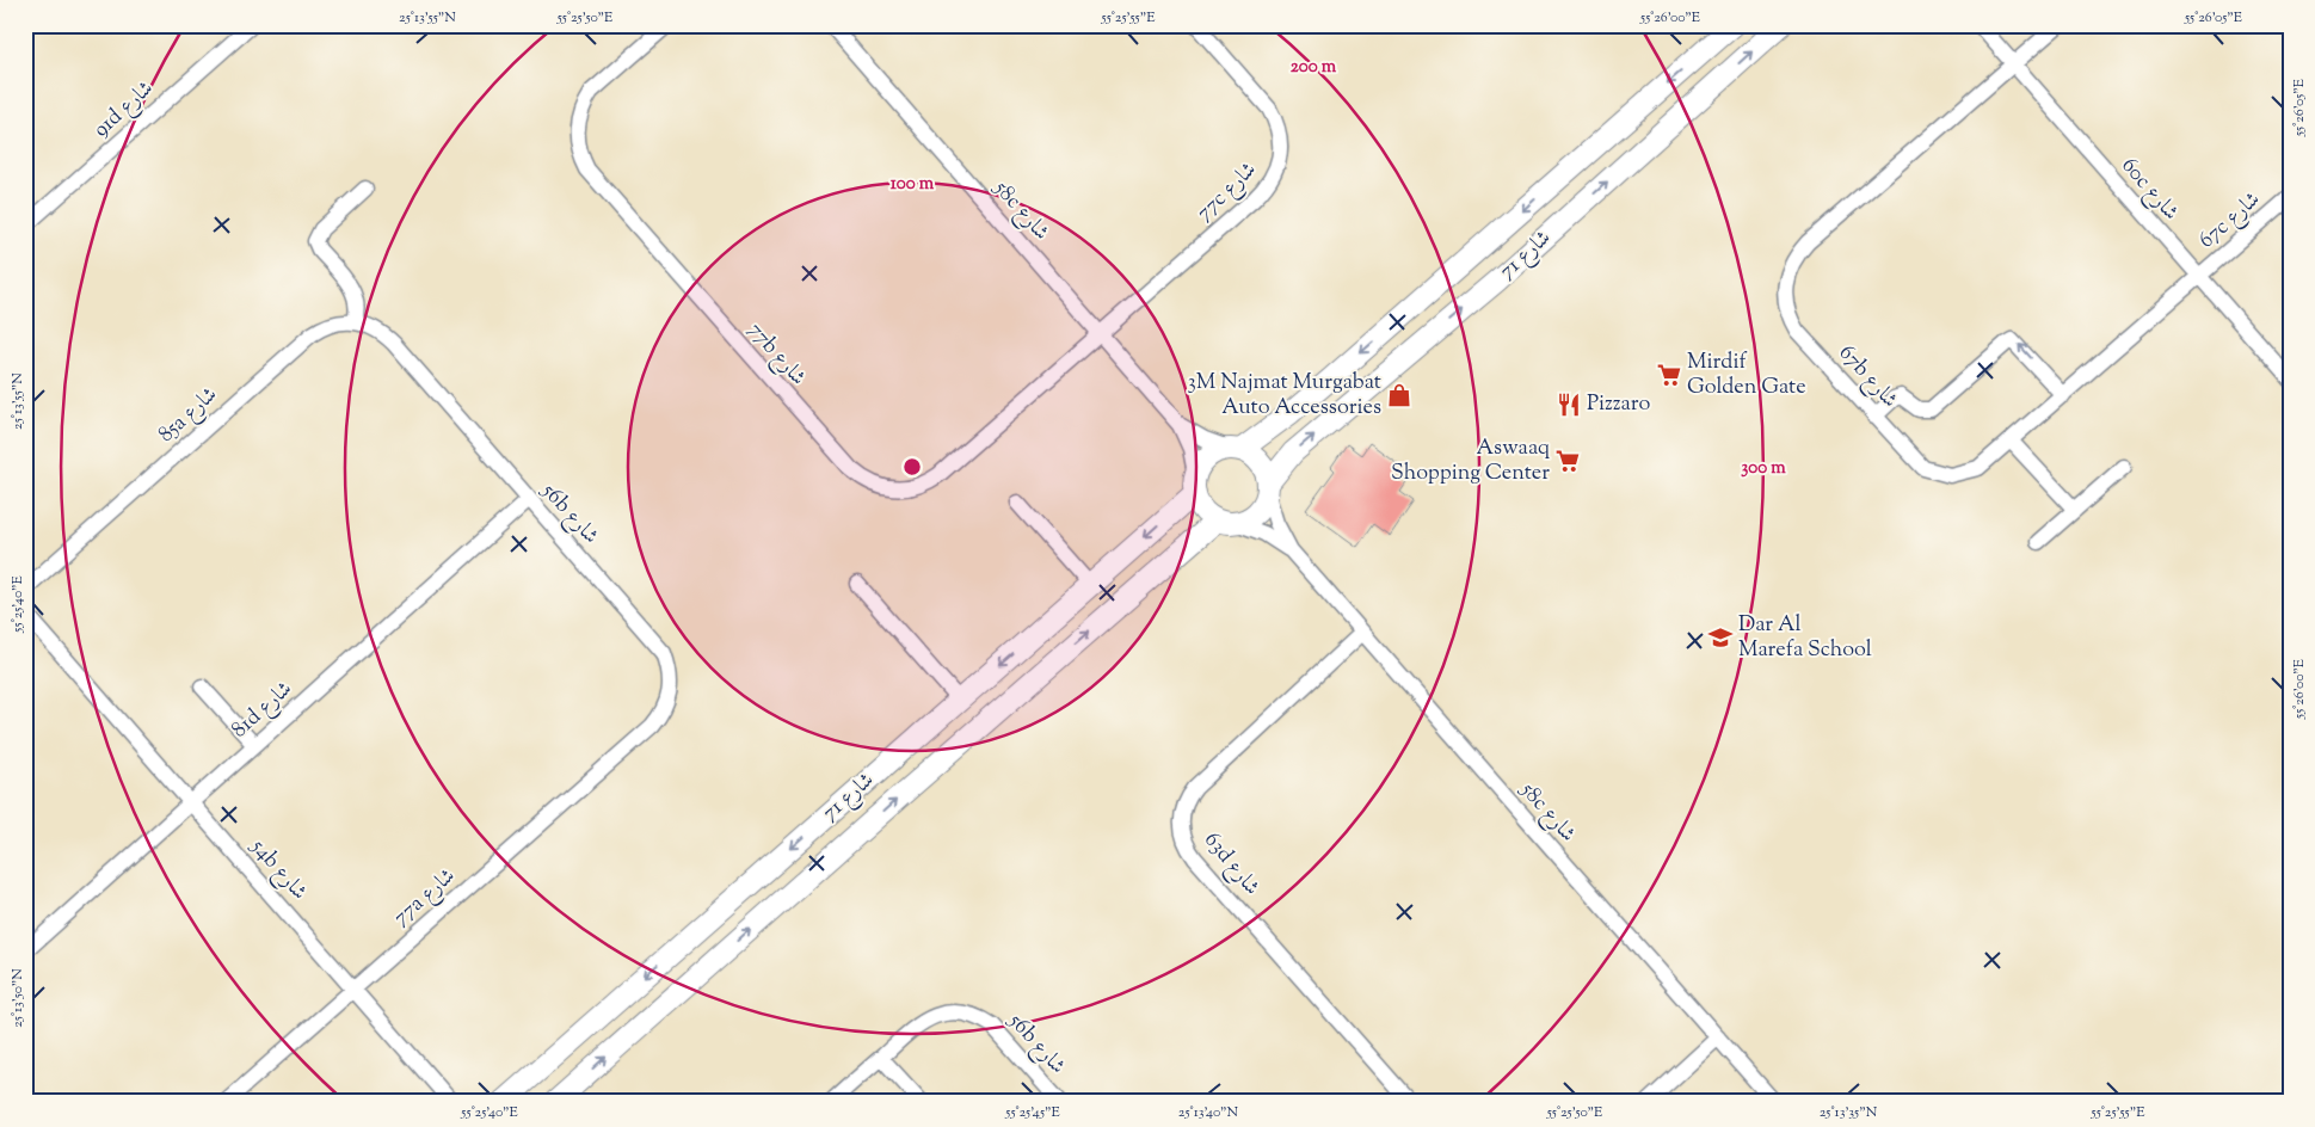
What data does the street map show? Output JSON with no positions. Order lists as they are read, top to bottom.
{
  "streets": {
    "street": [
      "91d شارع",
      "60c شارع",
      "77c شارع",
      "58c شارع",
      "67c شارع",
      "شارع 71",
      "77b شارع",
      "67b شارع",
      "85a شارع",
      "56b شارع",
      "81d شارع",
      "63d شارع",
      "54b شارع",
      "77a شارع"
    ]
  },
  "crossings": [
    ["60c شارع", "67c شارع"],
    ["60c شارع", "67b شارع"],
    ["77c شارع", "58c شارع"],
    ["77c شارع", "77b شارع"],
    ["58c شارع", "شارع 71"],
    ["58c شارع", "77b شارع"],
    ["58c شارع", "63d شارع"],
    ["67c شارع", "67b شارع"],
    ["85a شارع", "56b شارع"],
    ["56b شارع", "81d شارع"],
    ["56b شارع", "77a شارع"],
    ["81d شارع", "54b شارع"],
    ["54b شارع", "77a شارع"]
  ],
  "places": {
    "supermarket": ["Mirdif Golden Gate", "Aswaaq Shopping Center"],
    "shop": ["3M Najmat Murgabat Auto Accessories"],
    "restaurant": ["Pizzaro"],
    "school or university": ["Dar Al Marefa School"]
  },
  "coordinates": [
    "25°13'55\"N",
    "55°25'50\"E",
    "55°25'55\"E",
    "55°26'00\"E",
    "55°26'05\"E",
    "55°25'40\"E",
    "25°13'50\"N",
    "55°25'45\"E",
    "25°13'40\"N",
    "25°13'35\"N"
  ],
  "rings": ["200 m", "100 m", "300 m"]
}
